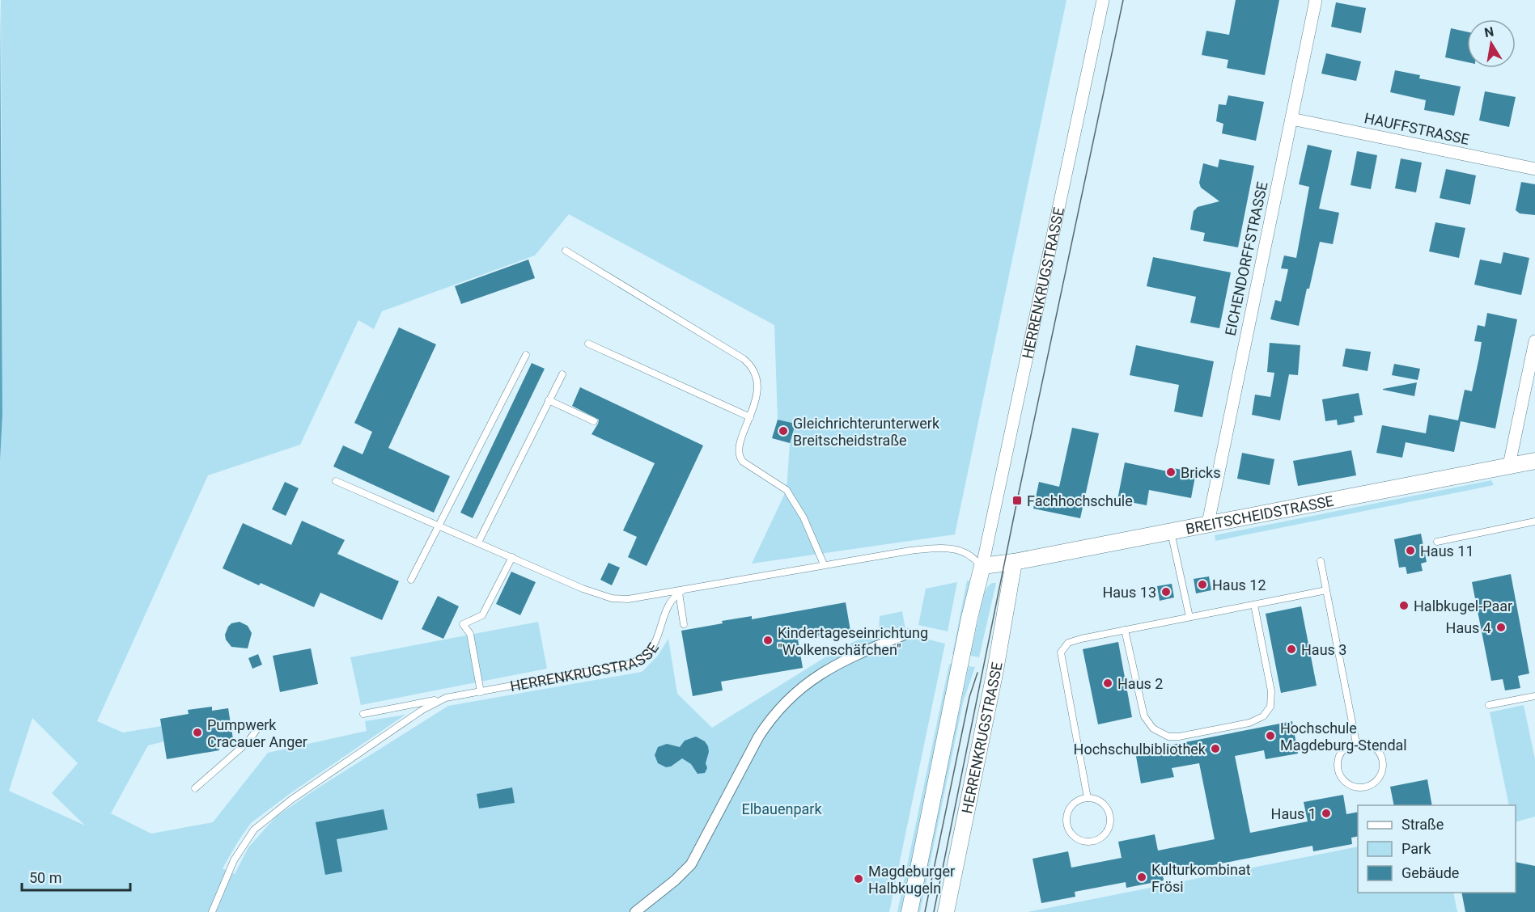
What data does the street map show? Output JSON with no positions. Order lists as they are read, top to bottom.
{
  "streets": {
    "street": [
      "HAUFFSTRASSE",
      "EICHENDORFFSTRASSE",
      "HERRENKRUGSTRASSE",
      "BREITSCHEIDSTRASSE"
    ]
  },
  "crossings": [
    ["HAUFFSTRASSE", "EICHENDORFFSTRASSE"],
    ["EICHENDORFFSTRASSE", "BREITSCHEIDSTRASSE"],
    ["HERRENKRUGSTRASSE", "BREITSCHEIDSTRASSE"]
  ],
  "parks": ["Elbauenpark"],
  "places": {
    "other": [
      "Gleichrichterunterwerk Breitscheidstraße",
      "Bricks",
      "Haus 11",
      "Haus 12",
      "Haus 13",
      "Halbkugel-Paar",
      "Haus 4",
      "Kindertageseinrichtung \"Wolkenschäfchen\"",
      "Haus 3",
      "Haus 2",
      "Pumpwerk Cracauer Anger",
      "Hochschule Magdeburg-Stendal",
      "Hochschulbibliothek",
      "Haus 1",
      "Kulturkombinat Frösi",
      "Magdeburger Halbkugeln"
    ],
    "transit": ["Fachhochschule"]
  },
  "legend": ["Straße", "Park", "Gebäude"],
  "scale_bar": "50 m",
  "north": "top"
}
